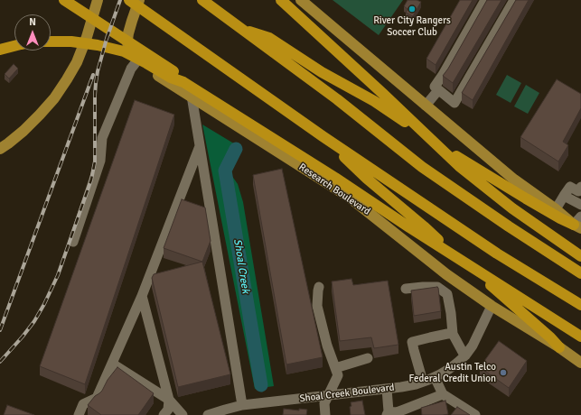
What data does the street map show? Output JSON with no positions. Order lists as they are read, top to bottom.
{
  "streets": {
    "main road": ["Research Boulevard"],
    "street": ["Shoal Creek Boulevard"]
  },
  "crossings": [
    ["Research Boulevard", "Shoal Creek Boulevard"]
  ],
  "water": ["Shoal Creek"],
  "places": ["River City Rangers Soccer Club", "Austin Telco Federal Credit Union"],
  "north": "top"
}
